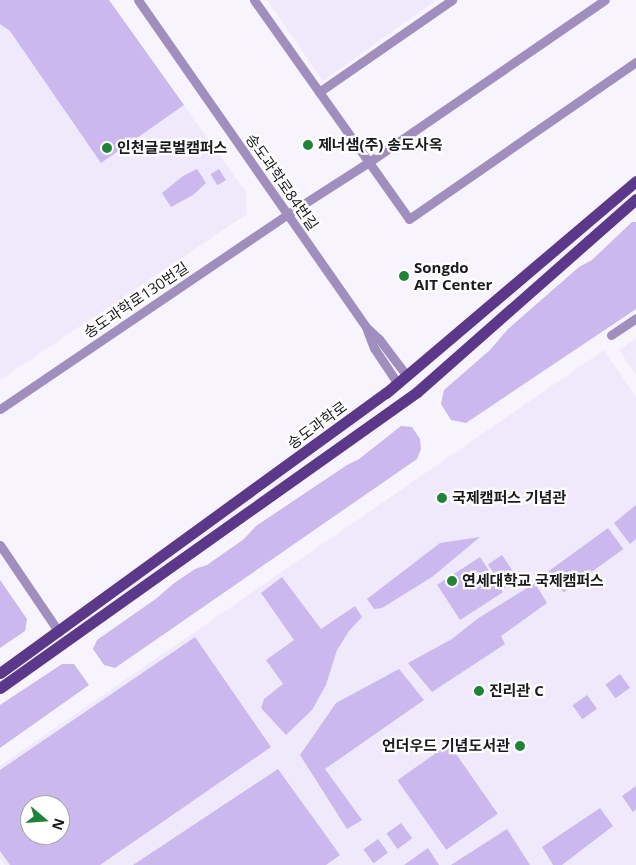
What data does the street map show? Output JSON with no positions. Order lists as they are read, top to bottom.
{
  "streets": {
    "main road": ["송도과학로"],
    "street": ["송도과학로84번길", "송도과학로130번길"]
  },
  "crossings": [
    ["송도과학로84번길", "송도과학로130번길"],
    ["송도과학로84번길", "송도과학로"]
  ],
  "places": [
    "제너샘(주) 송도사옥",
    "인천글로벌캠퍼스",
    "Songdo AIT Center",
    "국제캠퍼스 기념관",
    "연세대학교 국제캠퍼스",
    "진리관 C",
    "언더우드 기념도서관"
  ],
  "north": "right"
}
